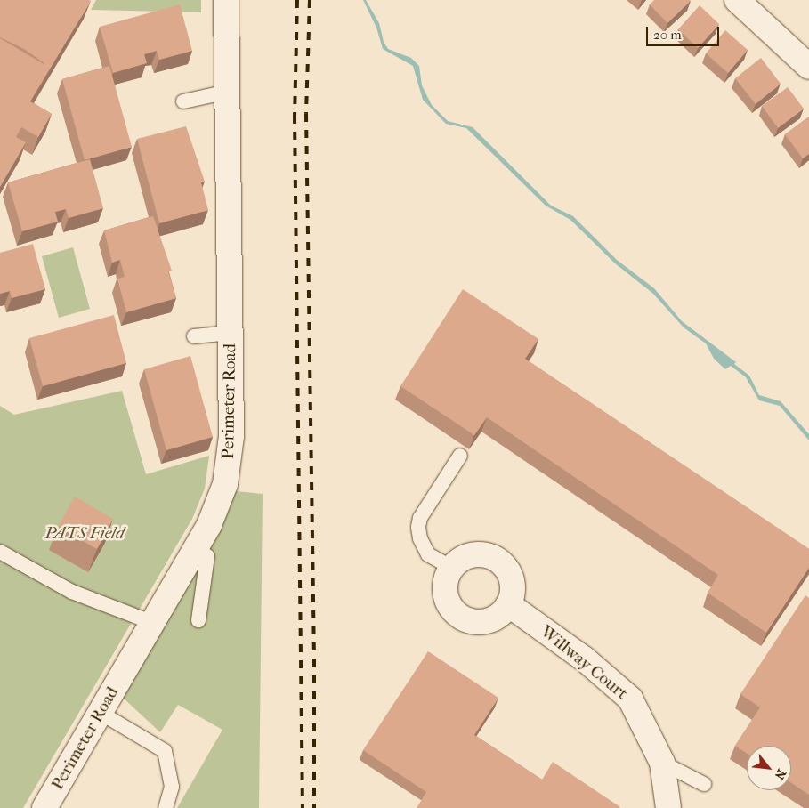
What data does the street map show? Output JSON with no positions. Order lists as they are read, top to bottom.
{
  "streets": {
    "street": ["Perimeter Road", "Willway Court"]
  },
  "parks": ["PATS Field"],
  "scale_bar": "20 m",
  "north": "bottom right"
}
